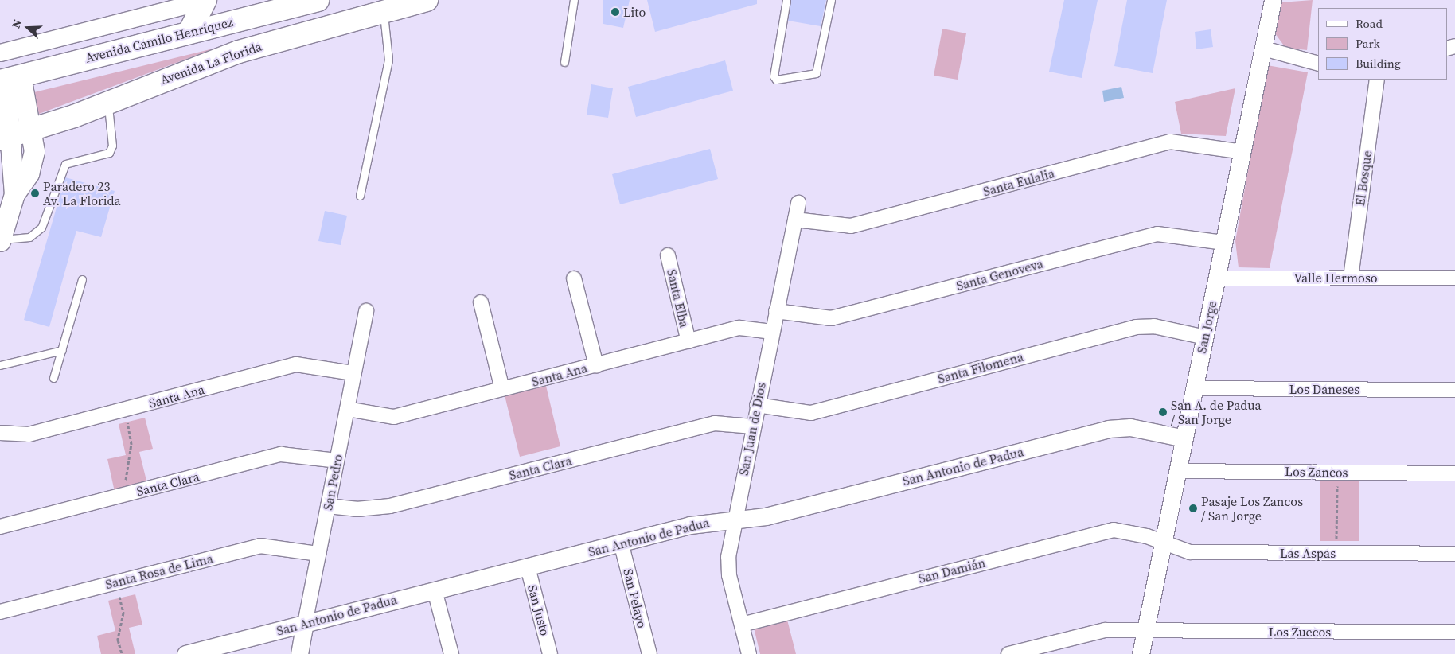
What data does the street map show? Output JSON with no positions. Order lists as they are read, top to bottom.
{
  "streets": {
    "main road": ["Avenida Camilo Henríquez", "Avenida La Florida"],
    "street": [
      "El Bosque",
      "Santa Eulalia",
      "Santa Genoveva",
      "Valle Hermoso",
      "Santa Elba",
      "San Jorge",
      "Santa Filomena",
      "Santa Ana",
      "Los Daneses",
      "San Juan de Dios",
      "San Antonio de Padua",
      "Santa Clara",
      "Los Zancos",
      "San Pedro",
      "Las Aspas",
      "San Damián",
      "Santa Rosa de Lima",
      "San Pelayo",
      "San Justo",
      "Los Zuecos"
    ]
  },
  "crossings": [
    ["El Bosque", "Valle Hermoso"],
    ["Santa Eulalia", "San Jorge"],
    ["Santa Eulalia", "San Juan de Dios"],
    ["Santa Genoveva", "San Jorge"],
    ["Santa Genoveva", "San Juan de Dios"],
    ["Valle Hermoso", "San Jorge"],
    ["Santa Elba", "Santa Ana"],
    ["San Jorge", "Santa Filomena"],
    ["San Jorge", "Los Daneses"],
    ["San Jorge", "San Antonio de Padua"],
    ["San Jorge", "Los Zancos"],
    ["San Jorge", "Las Aspas"],
    ["San Jorge", "San Damián"],
    ["San Jorge", "Los Zuecos"],
    ["Santa Filomena", "San Juan de Dios"],
    ["Santa Ana", "San Juan de Dios"],
    ["Santa Ana", "San Pedro"],
    ["San Juan de Dios", "San Antonio de Padua"],
    ["San Juan de Dios", "Santa Clara"],
    ["San Juan de Dios", "San Damián"],
    ["San Antonio de Padua", "San Pedro"],
    ["San Antonio de Padua", "San Pelayo"],
    ["San Antonio de Padua", "San Justo"],
    ["Santa Clara", "San Pedro"],
    ["San Pedro", "Santa Rosa de Lima"],
    ["Las Aspas", "San Damián"]
  ],
  "places": [
    "Lito",
    "Paradero 23 Av. La Florida",
    "San A. de Padua / San Jorge",
    "Pasaje Los Zancos / San Jorge"
  ],
  "legend": ["Road", "Park", "Building"],
  "north": "left"
}
